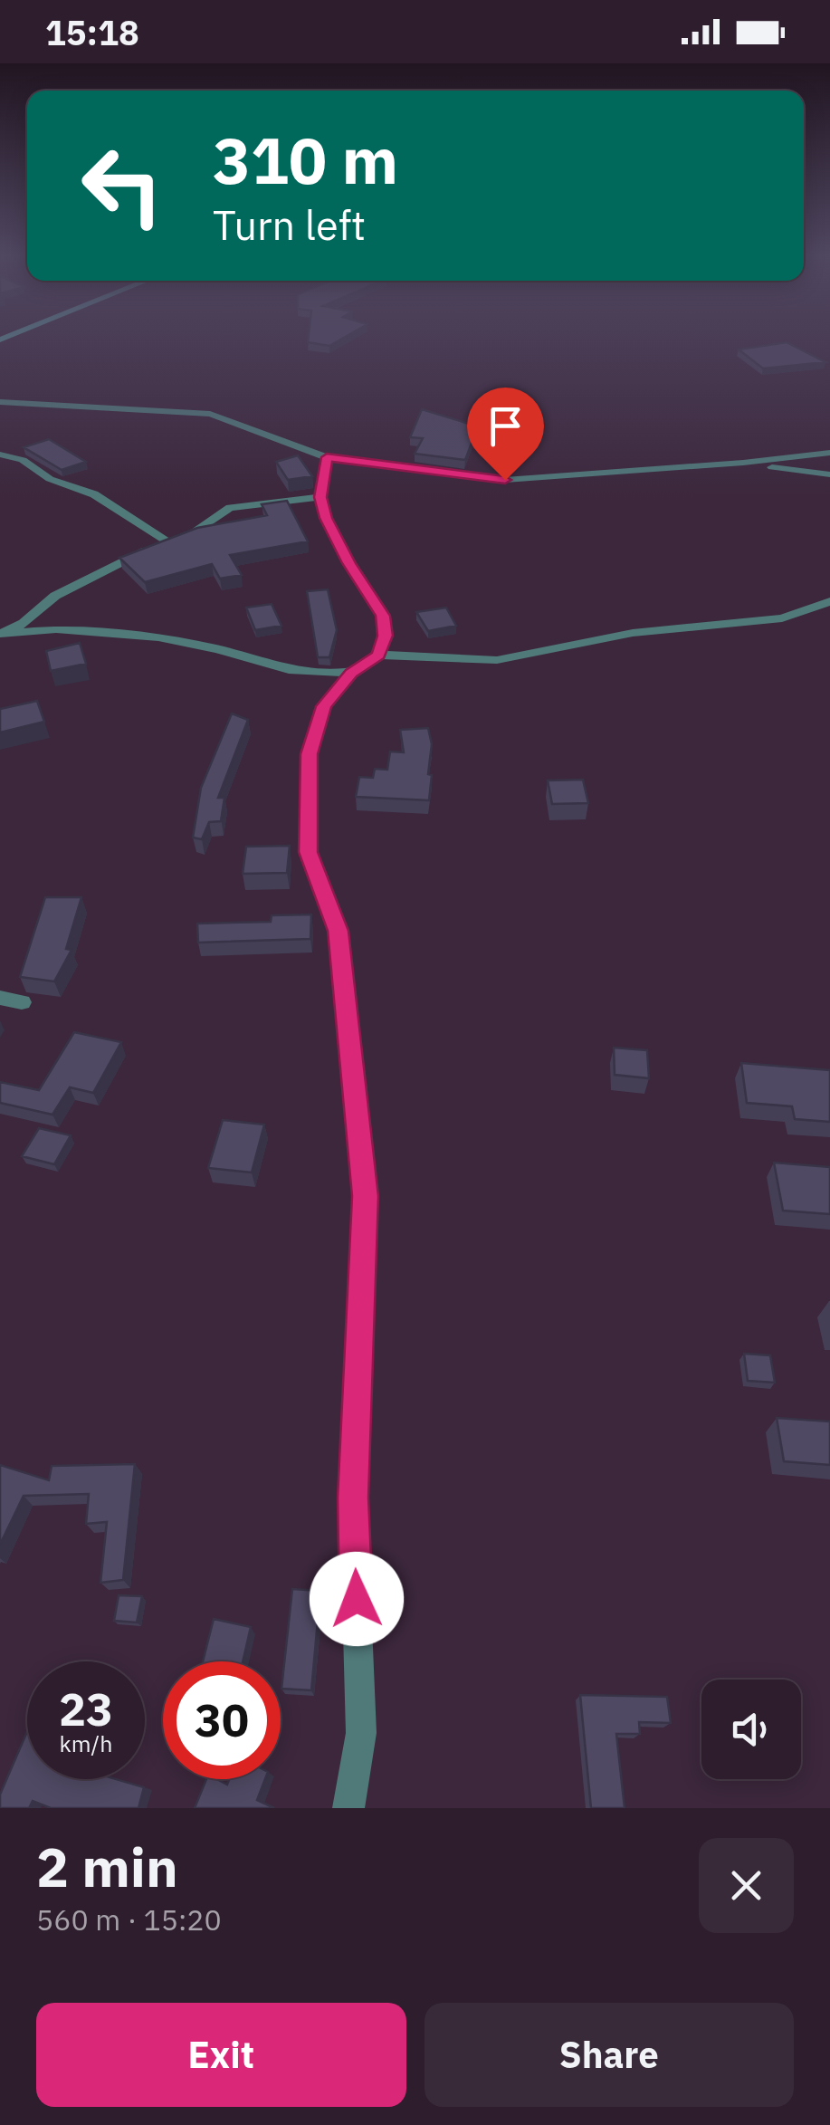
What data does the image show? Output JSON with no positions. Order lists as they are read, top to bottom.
{
  "page": {
    "status": "15:18",
    "turn": ["310 m", "Turn left"],
    "speed": "23 km/h",
    "limit": "30",
    "heading": ["2 min", "560 m · 15:20"],
    "buttons": ["Exit", "Share"]
  }
}
